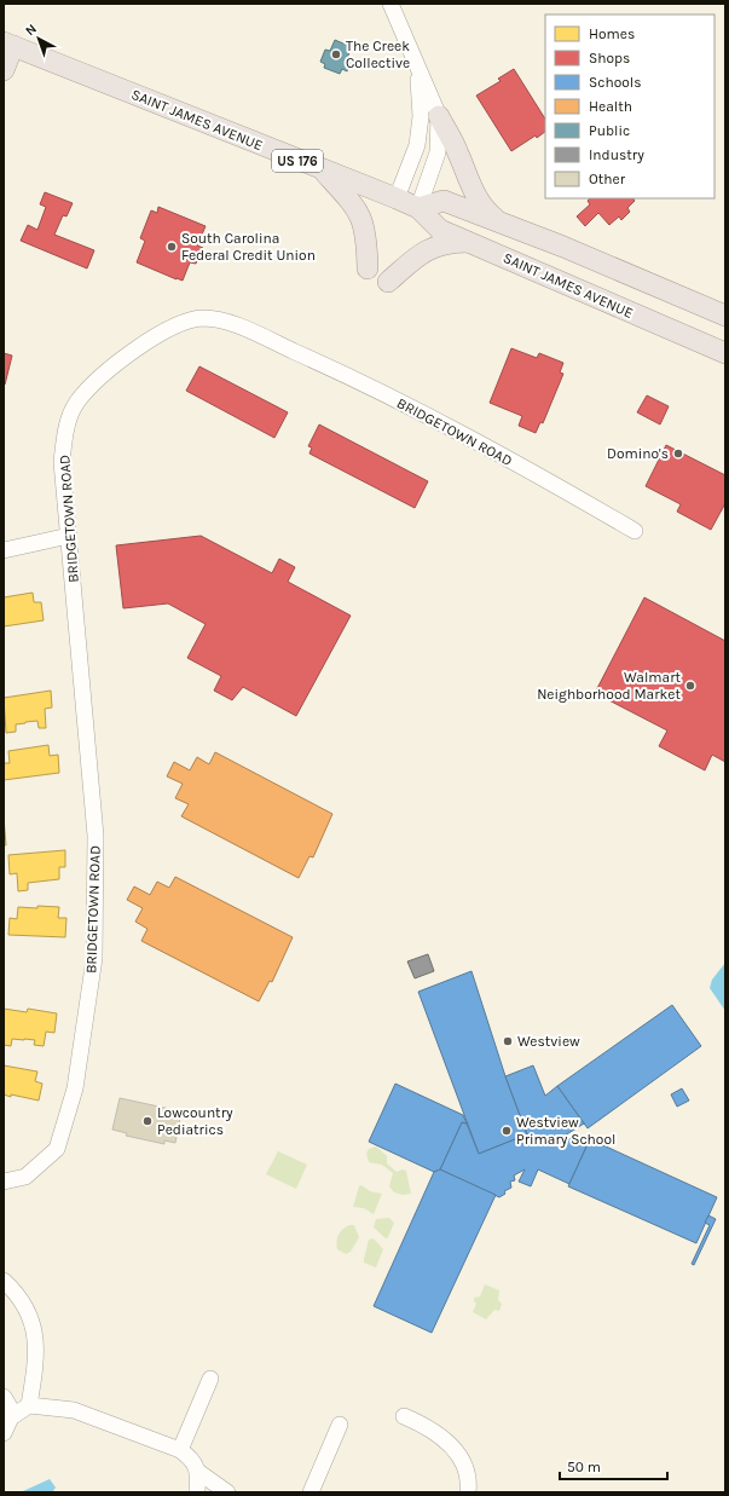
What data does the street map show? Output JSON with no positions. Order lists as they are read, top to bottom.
{
  "streets": {
    "main road": ["SAINT JAMES AVENUE", "US 176"],
    "street": ["BRIDGETOWN ROAD"]
  },
  "places": [
    "The Creek Collective",
    "South Carolina Federal Credit Union",
    "Domino's",
    "Walmart Neighborhood Market",
    "Westview",
    "Lowcountry Pediatrics",
    "Westview Primary School"
  ],
  "legend": [
    "Homes",
    "Shops",
    "Schools",
    "Health",
    "Public",
    "Industry",
    "Other"
  ],
  "scale_bar": "50 m",
  "north": "top left"
}
